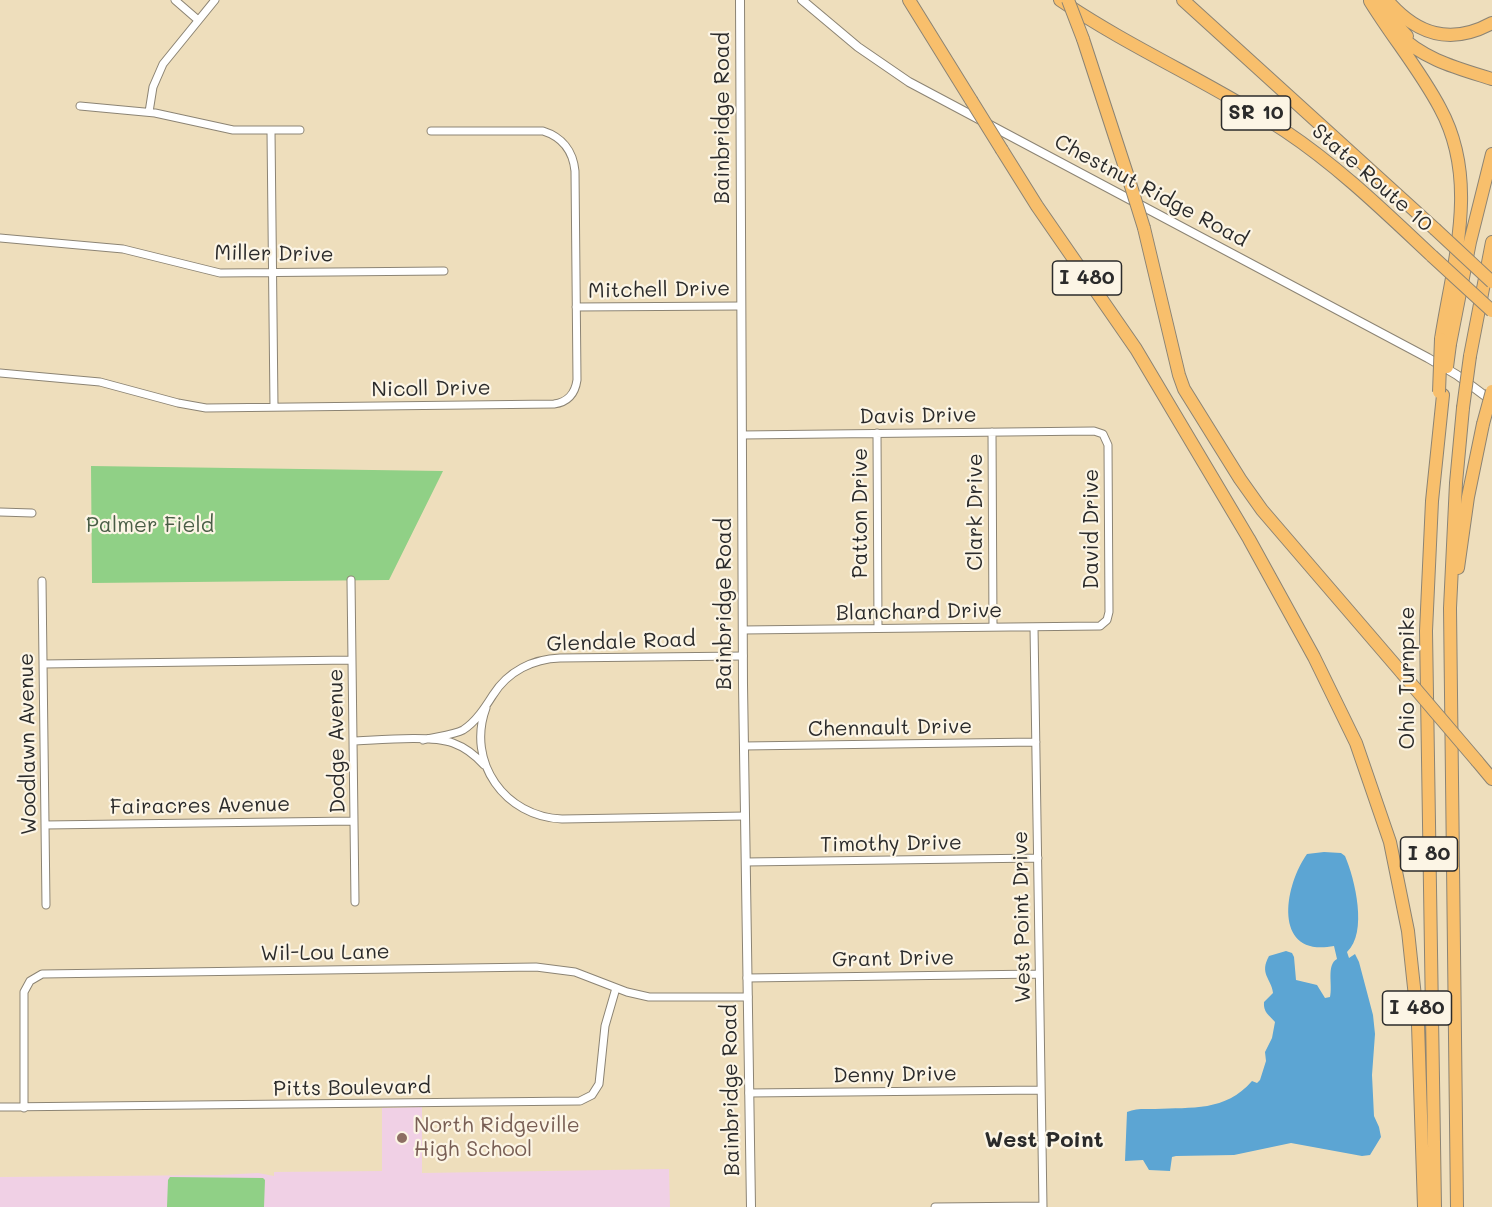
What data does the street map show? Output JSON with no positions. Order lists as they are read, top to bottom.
{
  "streets": {
    "highway": [
      "SR 10",
      "State Route 10",
      "I 480",
      "Ohio Turnpike",
      "I 80"
    ],
    "street": [
      "Bainbridge Road",
      "Chestnut Ridge Road",
      "Miller Drive",
      "Mitchell Drive",
      "Nicoll Drive",
      "Davis Drive",
      "Clark Drive",
      "Patton Drive",
      "David Drive",
      "Blanchard Drive",
      "Glendale Road",
      "Chennault Drive",
      "Dodge Avenue",
      "Woodlawn Avenue",
      "Fairacres Avenue",
      "Timothy Drive",
      "West Point Drive",
      "Wil-Lou Lane",
      "Grant Drive",
      "Denny Drive",
      "Pitts Boulevard"
    ]
  },
  "crossings": [
    ["Bainbridge Road", "Mitchell Drive"],
    ["Bainbridge Road", "Davis Drive"],
    ["Bainbridge Road", "Blanchard Drive"],
    ["Bainbridge Road", "Glendale Road"],
    ["Bainbridge Road", "Chennault Drive"],
    ["Bainbridge Road", "Timothy Drive"],
    ["Bainbridge Road", "Wil-Lou Lane"],
    ["Bainbridge Road", "Grant Drive"],
    ["Bainbridge Road", "Denny Drive"],
    ["Mitchell Drive", "Nicoll Drive"],
    ["Davis Drive", "Clark Drive"],
    ["Davis Drive", "Patton Drive"],
    ["Davis Drive", "David Drive"],
    ["Clark Drive", "Blanchard Drive"],
    ["Patton Drive", "Blanchard Drive"],
    ["David Drive", "Blanchard Drive"],
    ["Blanchard Drive", "West Point Drive"],
    ["Chennault Drive", "West Point Drive"],
    ["Dodge Avenue", "Fairacres Avenue"],
    ["Woodlawn Avenue", "Fairacres Avenue"],
    ["Timothy Drive", "West Point Drive"],
    ["West Point Drive", "Grant Drive"],
    ["West Point Drive", "Denny Drive"],
    ["Wil-Lou Lane", "Pitts Boulevard"]
  ],
  "districts": ["West Point"],
  "parks": ["Palmer Field"],
  "places": ["North Ridgeville High School"]
}
